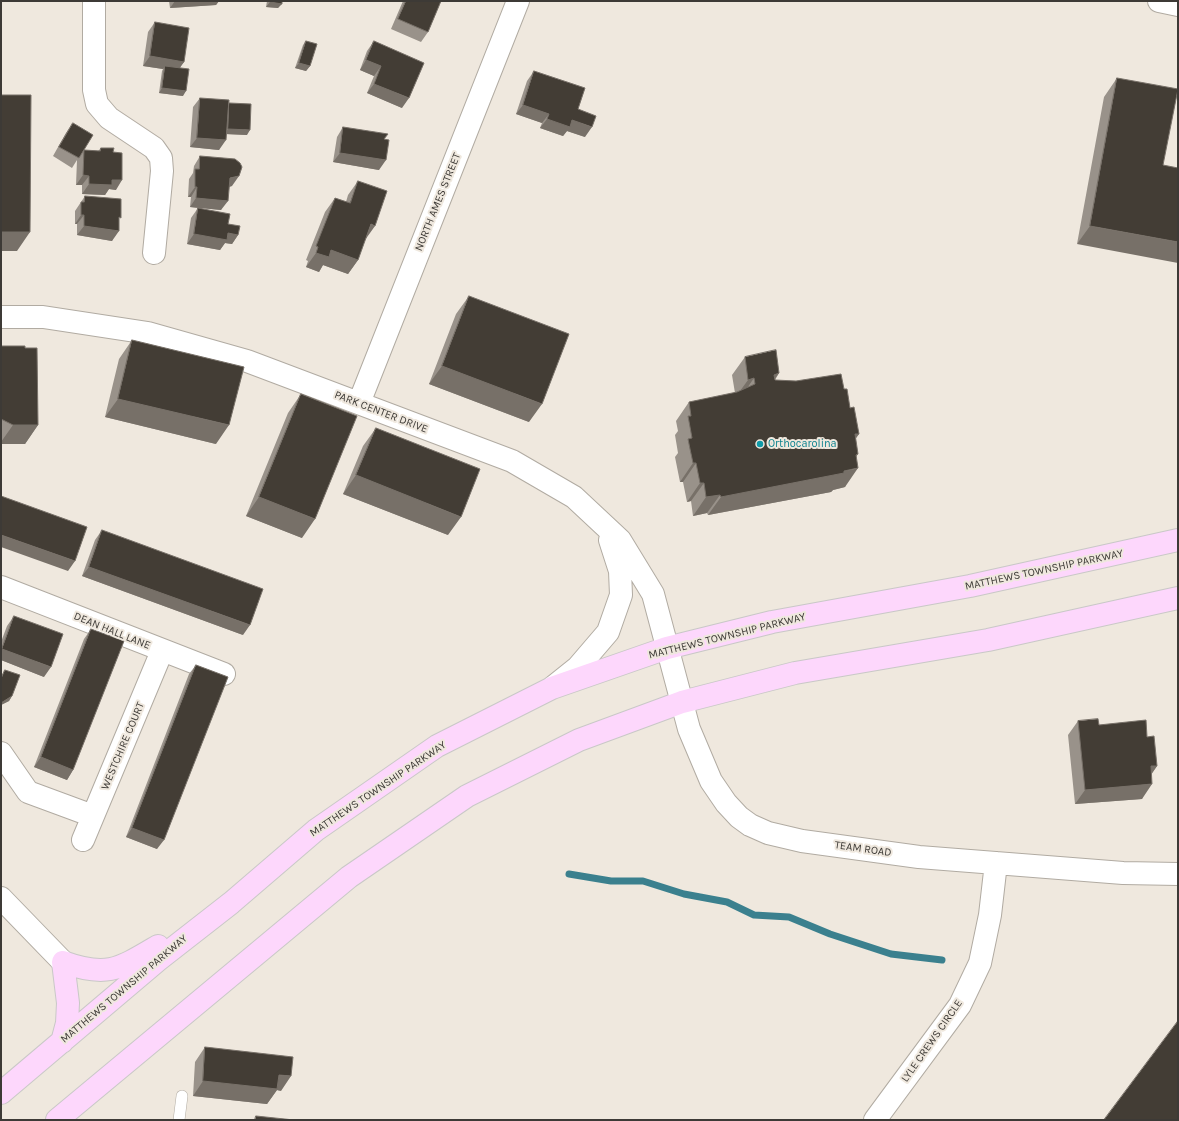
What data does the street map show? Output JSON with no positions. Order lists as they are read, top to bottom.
{
  "streets": {
    "main road": ["MATTHEWS TOWNSHIP PARKWAY"],
    "street": [
      "NORTH AMES STREET",
      "PARK CENTER DRIVE",
      "DEAN HALL LANE",
      "WESTCHIRE COURT",
      "TEAM ROAD",
      "LYLE CREWS CIRCLE"
    ]
  },
  "crossings": [
    ["NORTH AMES STREET", "PARK CENTER DRIVE"],
    ["PARK CENTER DRIVE", "MATTHEWS TOWNSHIP PARKWAY"],
    ["PARK CENTER DRIVE", "TEAM ROAD"],
    ["MATTHEWS TOWNSHIP PARKWAY", "TEAM ROAD"],
    ["DEAN HALL LANE", "WESTCHIRE COURT"],
    ["TEAM ROAD", "LYLE CREWS CIRCLE"]
  ],
  "places": ["Orthocarolina"]
}
